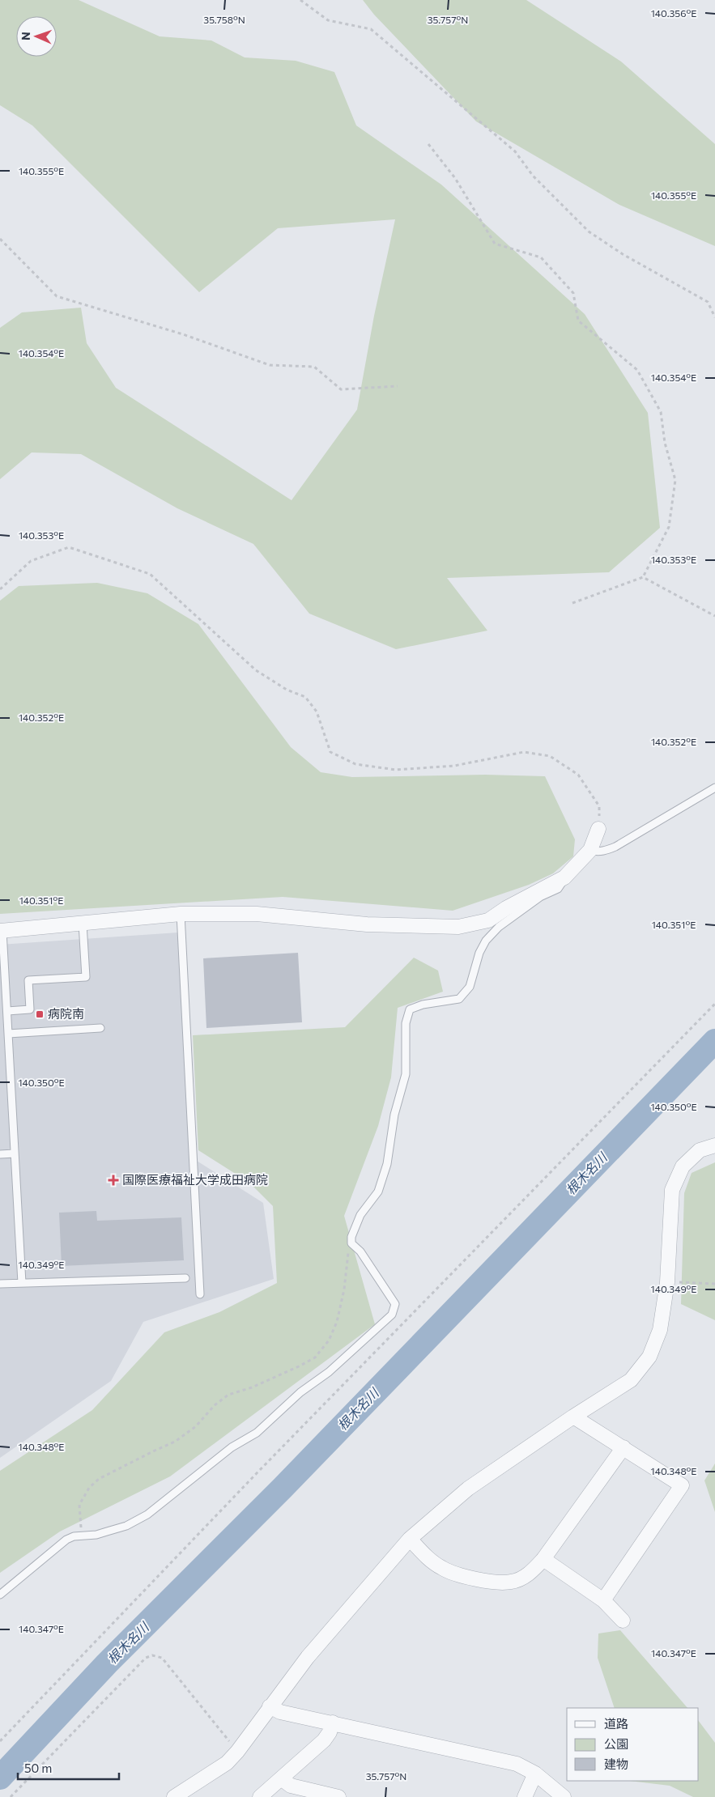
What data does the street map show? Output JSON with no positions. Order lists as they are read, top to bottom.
{
  "water": ["根木名川"],
  "places": {
    "transit": ["病院南"],
    "health": ["国際医療福祉大学成田病院"]
  },
  "legend": ["道路", "公園", "建物"],
  "scale_bar": "50 m",
  "north": "left",
  "coordinates": [
    "140.356°E",
    "35.758°N",
    "35.757°N",
    "140.355°E",
    "140.354°E",
    "140.353°E",
    "140.352°E",
    "140.351°E",
    "140.350°E",
    "140.349°E",
    "140.348°E",
    "140.347°E"
  ]
}
